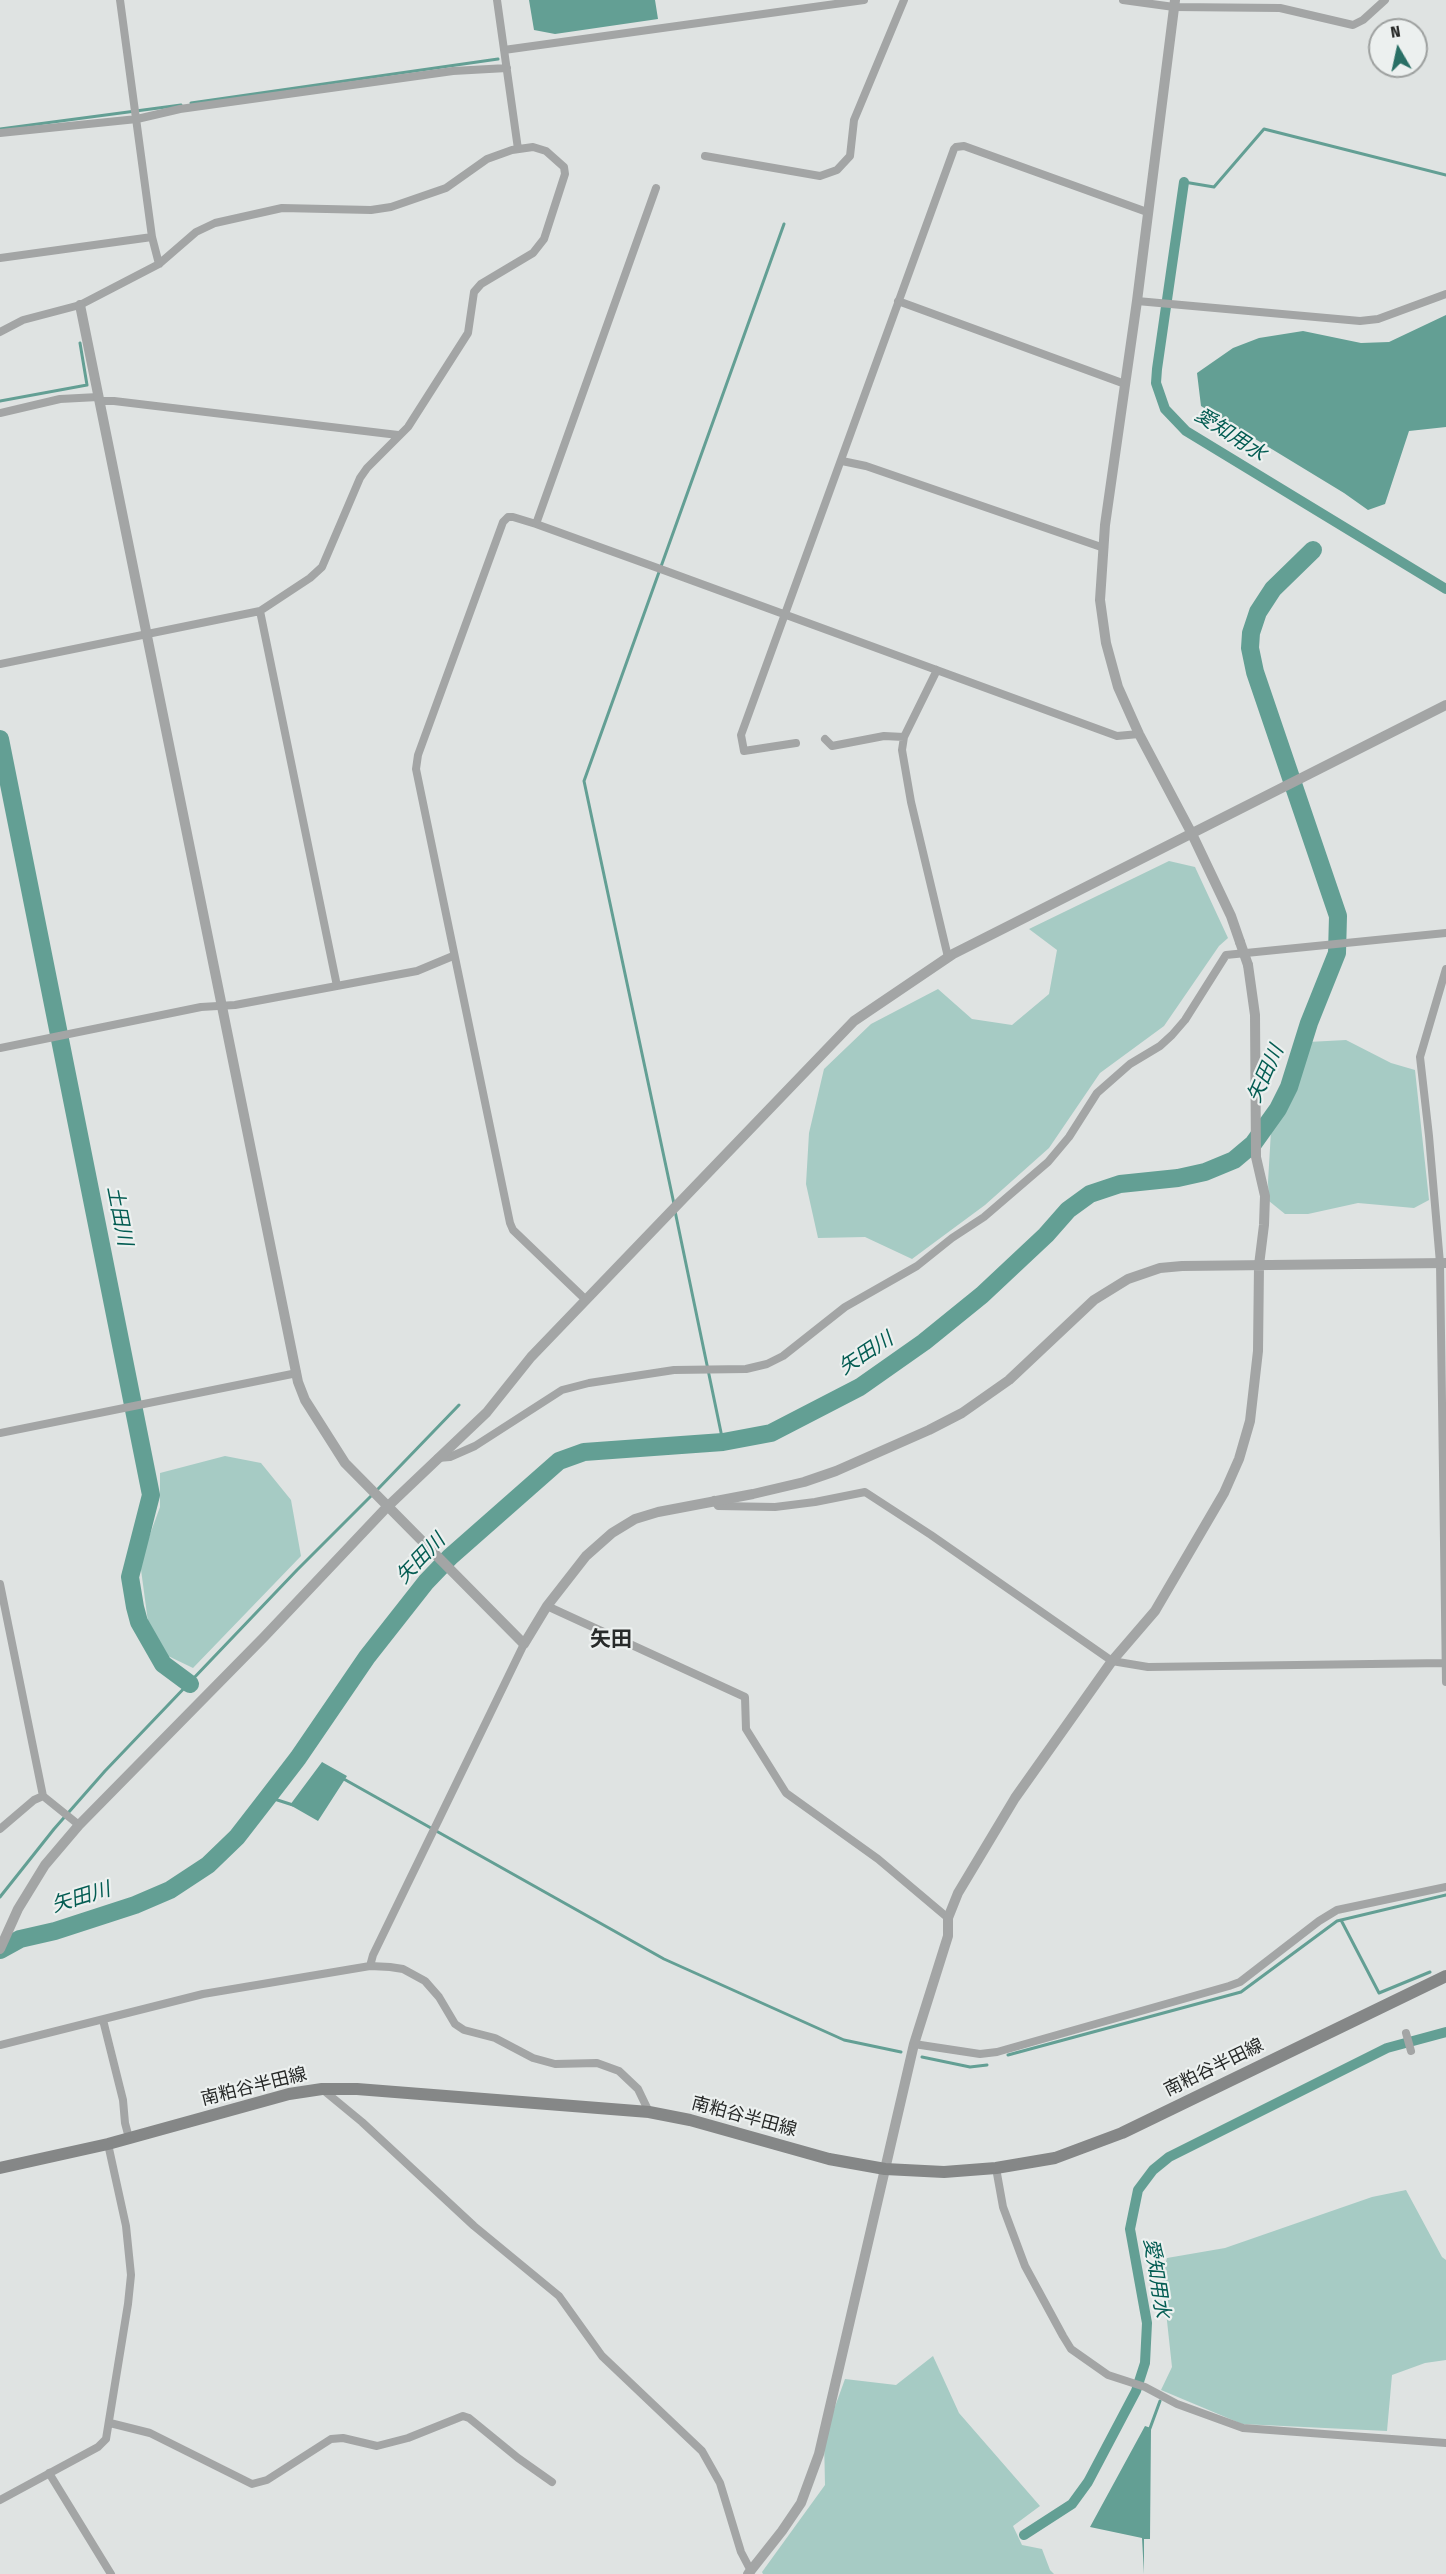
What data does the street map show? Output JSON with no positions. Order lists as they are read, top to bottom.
{
  "streets": {
    "main road": ["南粕谷半田線"]
  },
  "districts": ["矢田"],
  "water": ["愛知用水", "矢田川", "土田川"],
  "north": "top"
}
